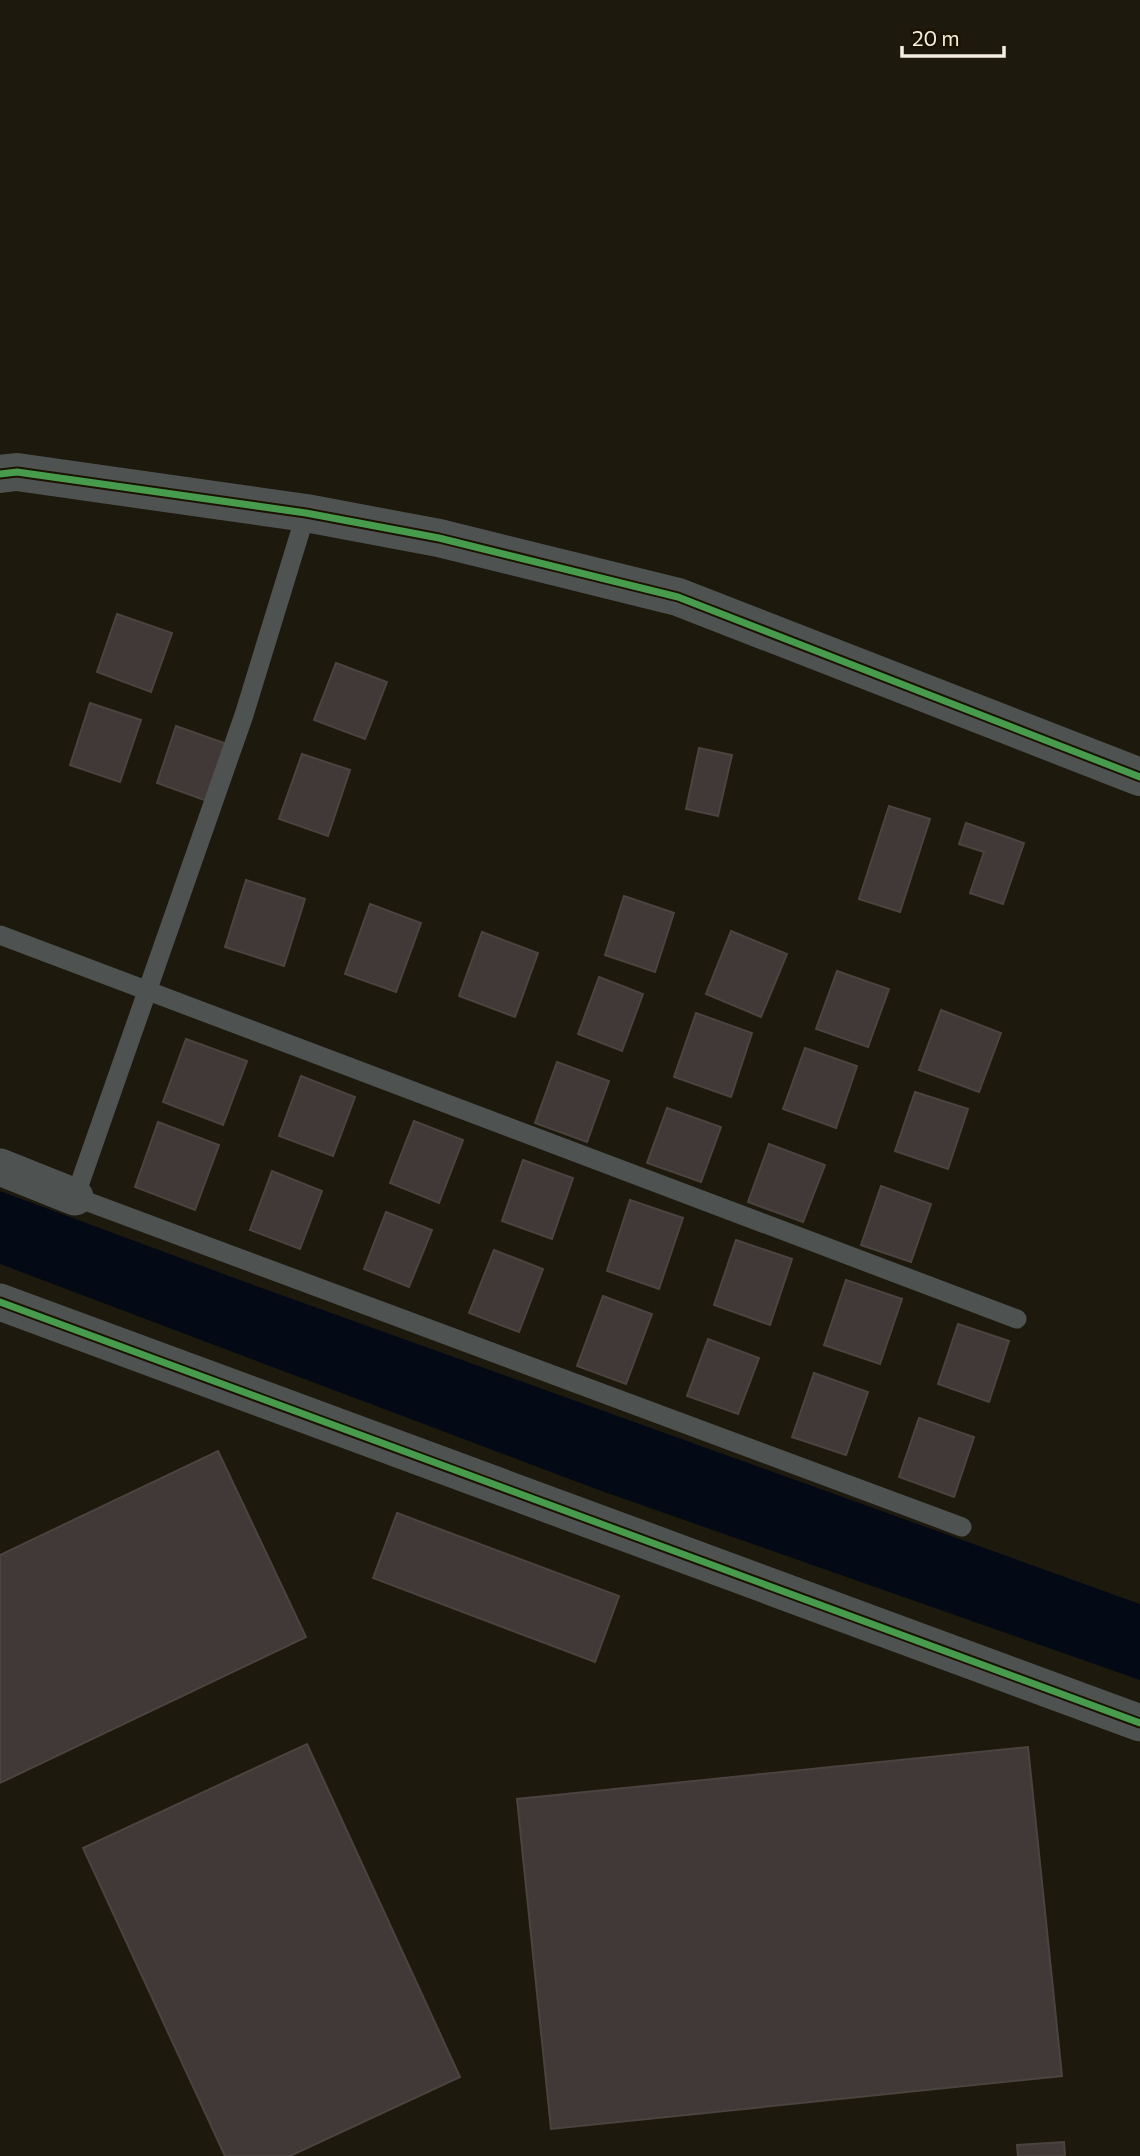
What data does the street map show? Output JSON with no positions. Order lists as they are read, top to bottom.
{
  "scale_bar": "20 m"
}
